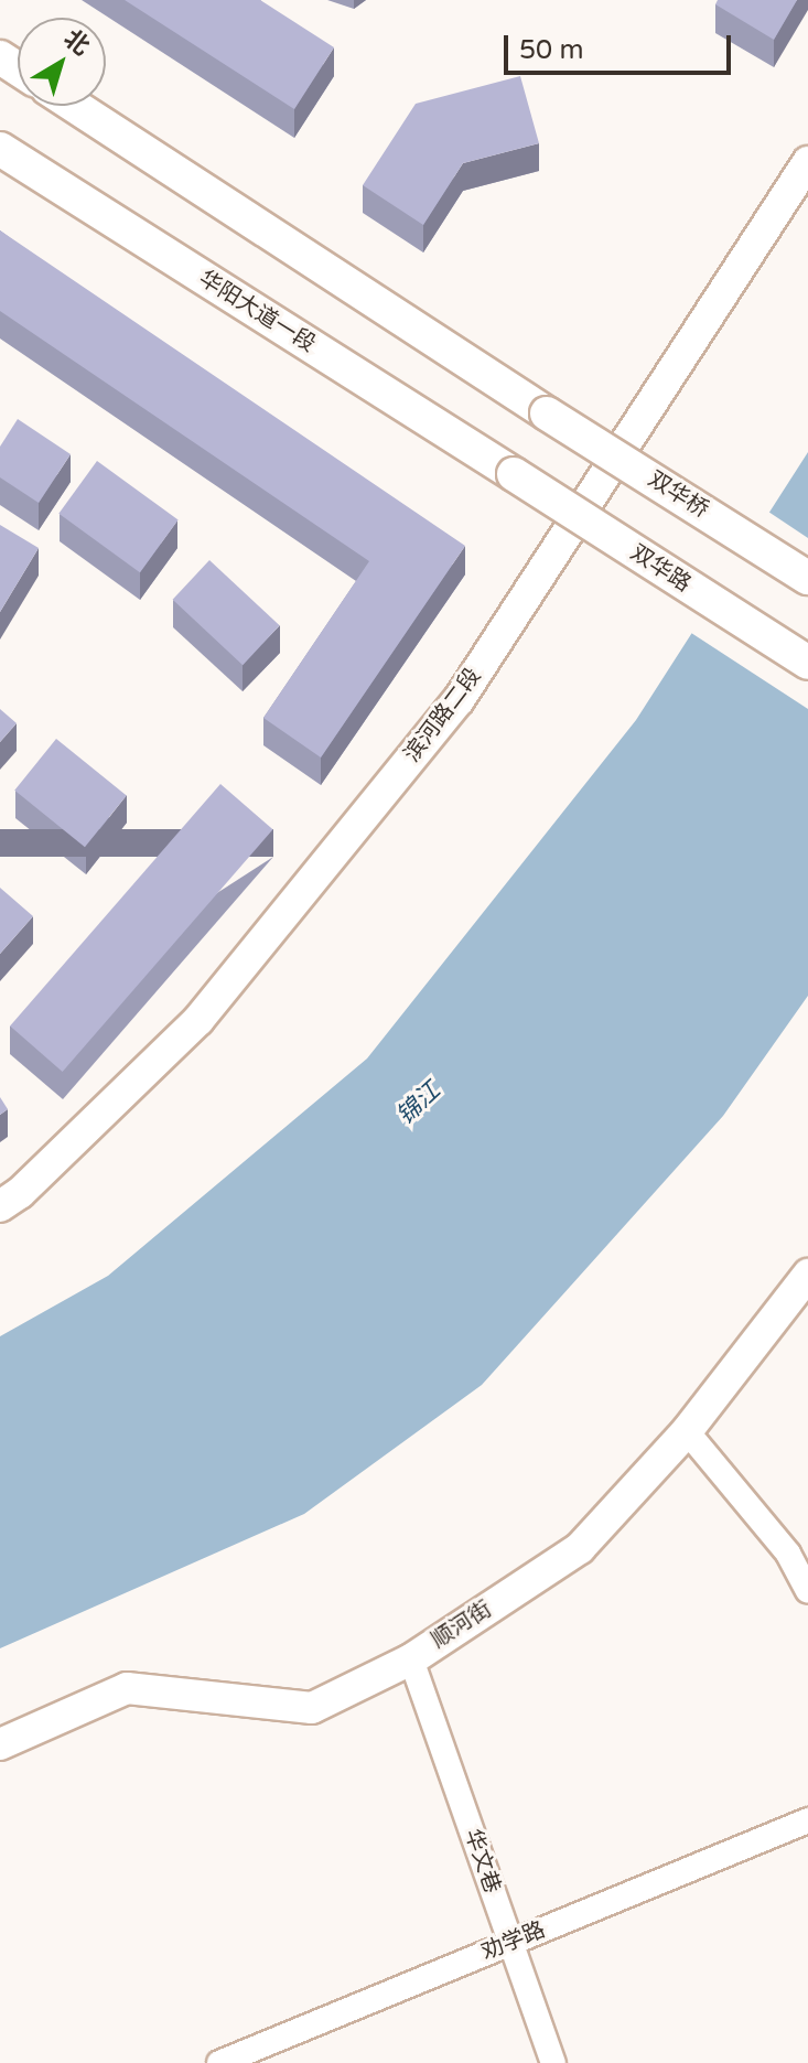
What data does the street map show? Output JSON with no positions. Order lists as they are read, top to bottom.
{
  "streets": {
    "main road": ["华阳大道一段", "双华桥", "双华路"],
    "street": [
      "滨河路二段",
      "顺河街",
      "华文巷",
      "劝学路"
    ]
  },
  "crossings": [
    ["华阳大道一段", "双华路"],
    ["顺河街", "华文巷"],
    ["华文巷", "劝学路"]
  ],
  "water": ["锦江"],
  "scale_bar": "50 m",
  "north": "top right"
}
